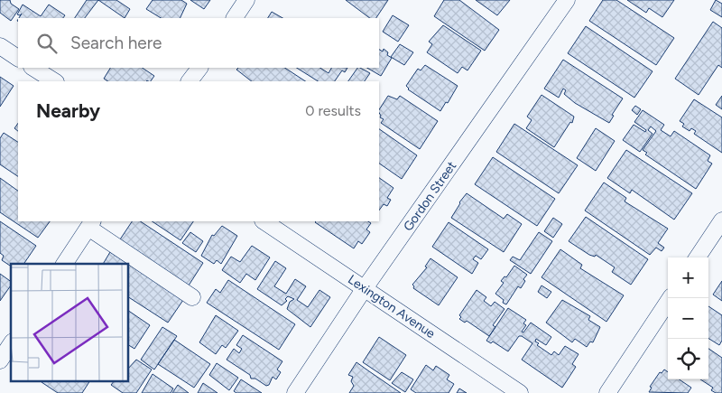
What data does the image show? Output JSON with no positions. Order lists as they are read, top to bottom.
{
  "streets": {
    "street": ["Gordon Street", "Lexington Avenue"]
  },
  "crossings": [
    ["Gordon Street", "Lexington Avenue"]
  ],
  "page": {
    "search": "Search here",
    "heading": ["Nearby", "0 results"],
    "map_buttons": ["+", "−"]
  }
}
